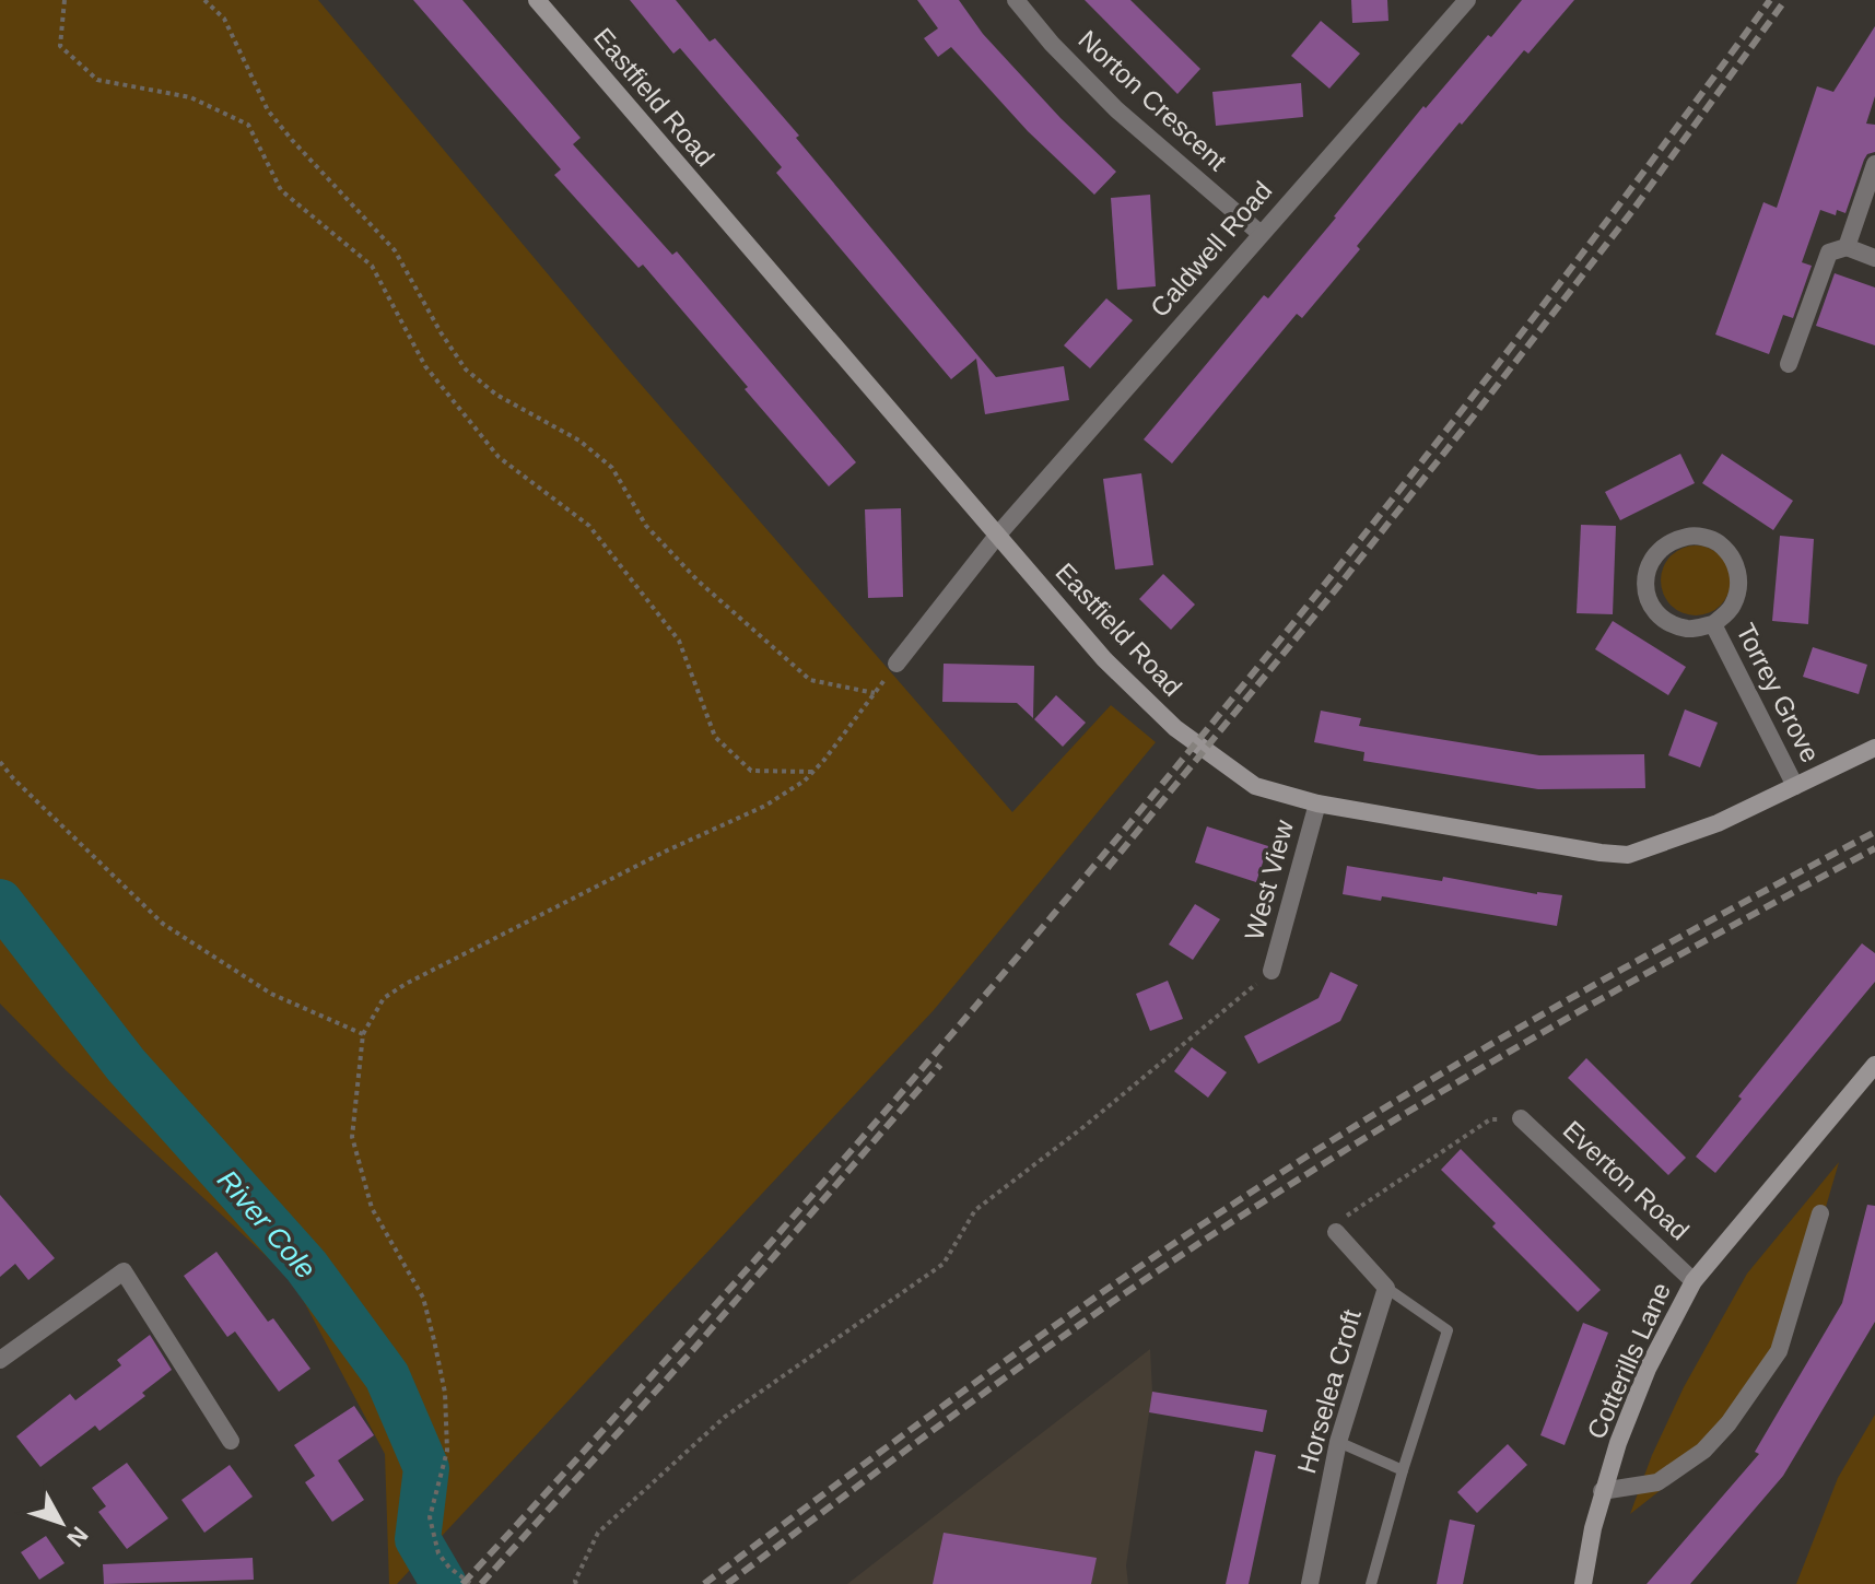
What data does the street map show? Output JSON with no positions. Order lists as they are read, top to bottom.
{
  "streets": {
    "street": [
      "Eastfield Road",
      "Norton Crescent",
      "Caldwell Road",
      "Torrey Grove",
      "West View",
      "Everton Road",
      "Cotterills Lane",
      "Horselea Croft"
    ]
  },
  "crossings": [
    ["Eastfield Road", "Caldwell Road"],
    ["Eastfield Road", "Torrey Grove"],
    ["Eastfield Road", "West View"],
    ["Norton Crescent", "Caldwell Road"],
    ["Everton Road", "Cotterills Lane"]
  ],
  "water": ["River Cole"],
  "north": "bottom right"
}
